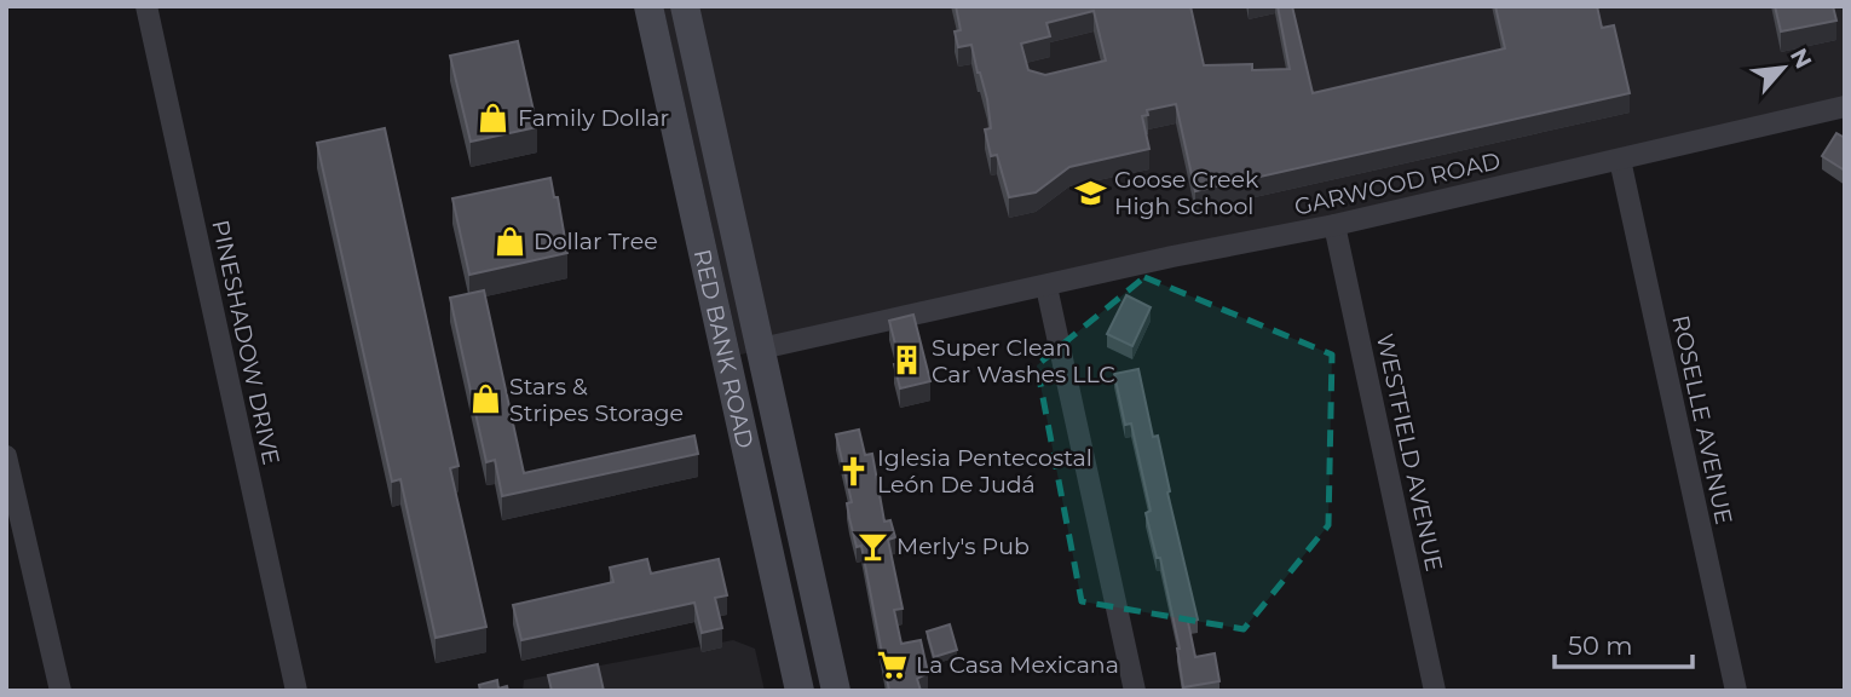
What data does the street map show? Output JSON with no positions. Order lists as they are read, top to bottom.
{
  "streets": {
    "main road": ["RED BANK ROAD"],
    "street": [
      "GARWOOD ROAD",
      "PINESHADOW DRIVE",
      "ROSELLE AVENUE",
      "WESTFIELD AVENUE"
    ]
  },
  "crossings": [
    ["GARWOOD ROAD", "RED BANK ROAD"],
    ["GARWOOD ROAD", "ROSELLE AVENUE"],
    ["GARWOOD ROAD", "WESTFIELD AVENUE"]
  ],
  "places": {
    "shop": ["Family Dollar", "Dollar Tree", "Stars & Stripes Storage"],
    "school or university": ["Goose Creek High School"],
    "building": ["Super Clean Car Washes LLC"],
    "church": ["Iglesia Pentecostal León De Judá"],
    "bar": ["Merly's Pub"],
    "supermarket": ["La Casa Mexicana"]
  },
  "scale_bar": "50 m",
  "north": "top right"
}
